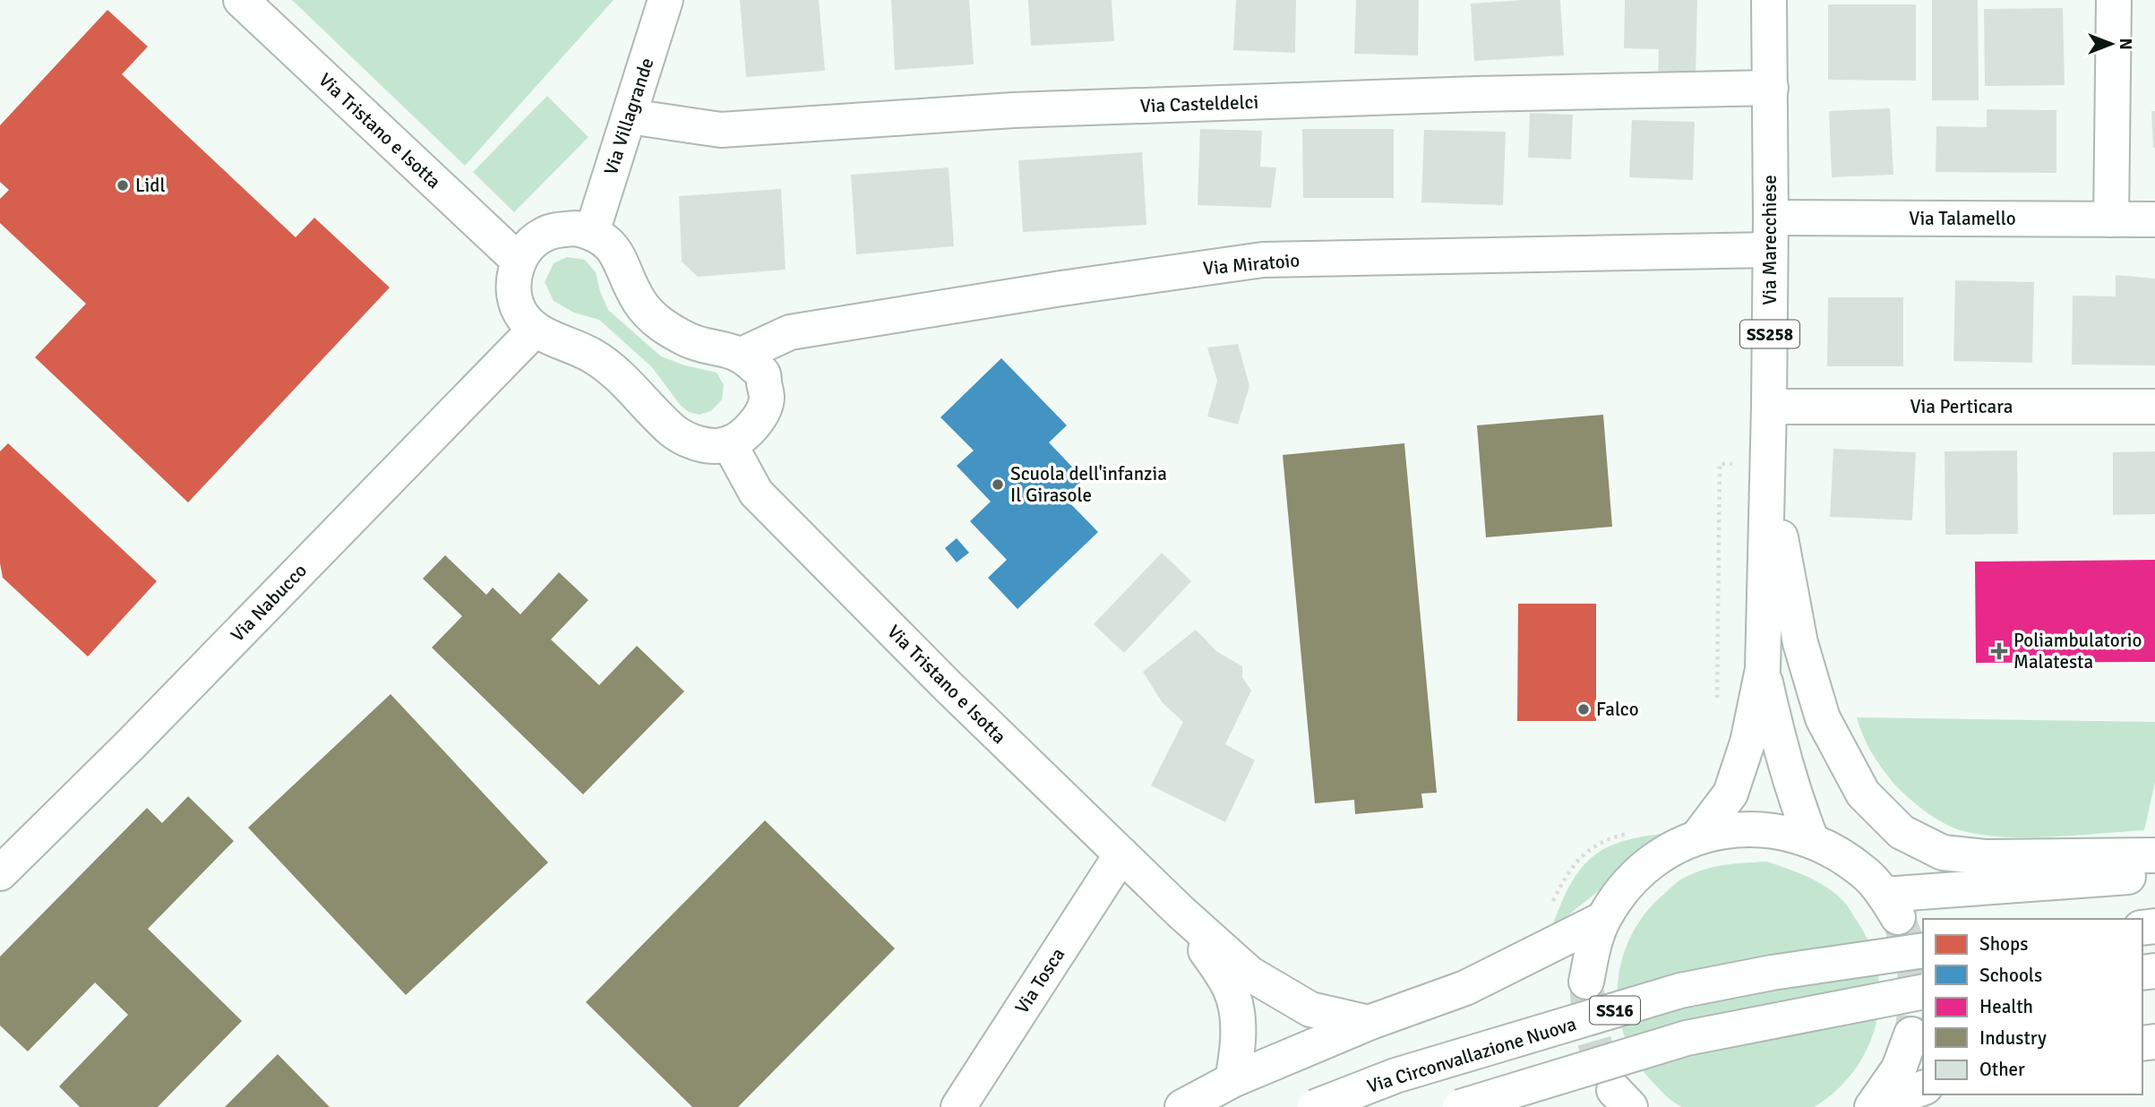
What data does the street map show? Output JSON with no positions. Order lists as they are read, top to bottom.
{
  "streets": {
    "street": [
      "Via Casteldelci",
      "Via Villagrande",
      "Via Tristano e Isotta",
      "Via Talamello",
      "Via Marecchiese",
      "Via Miratoio",
      "SS258",
      "Via Perticara",
      "Via Nabucco",
      "Via Tosca",
      "SS16",
      "Via Circonvallazione Nuova"
    ]
  },
  "crossings": [
    ["Via Casteldelci", "Via Villagrande"],
    ["Via Casteldelci", "Via Marecchiese"],
    ["Via Tristano e Isotta", "Via Tosca"],
    ["Via Talamello", "Via Marecchiese"],
    ["Via Talamello", "Via Miratoio"],
    ["Via Marecchiese", "Via Miratoio"],
    ["Via Marecchiese", "Via Perticara"]
  ],
  "places": {
    "other": ["Lidl", "Scuola dell'infanzia Il Girasole", "Falco"],
    "health": ["Poliambulatorio Malatesta"]
  },
  "legend": [
    "Shops",
    "Schools",
    "Health",
    "Industry",
    "Other"
  ],
  "north": "right"
}
